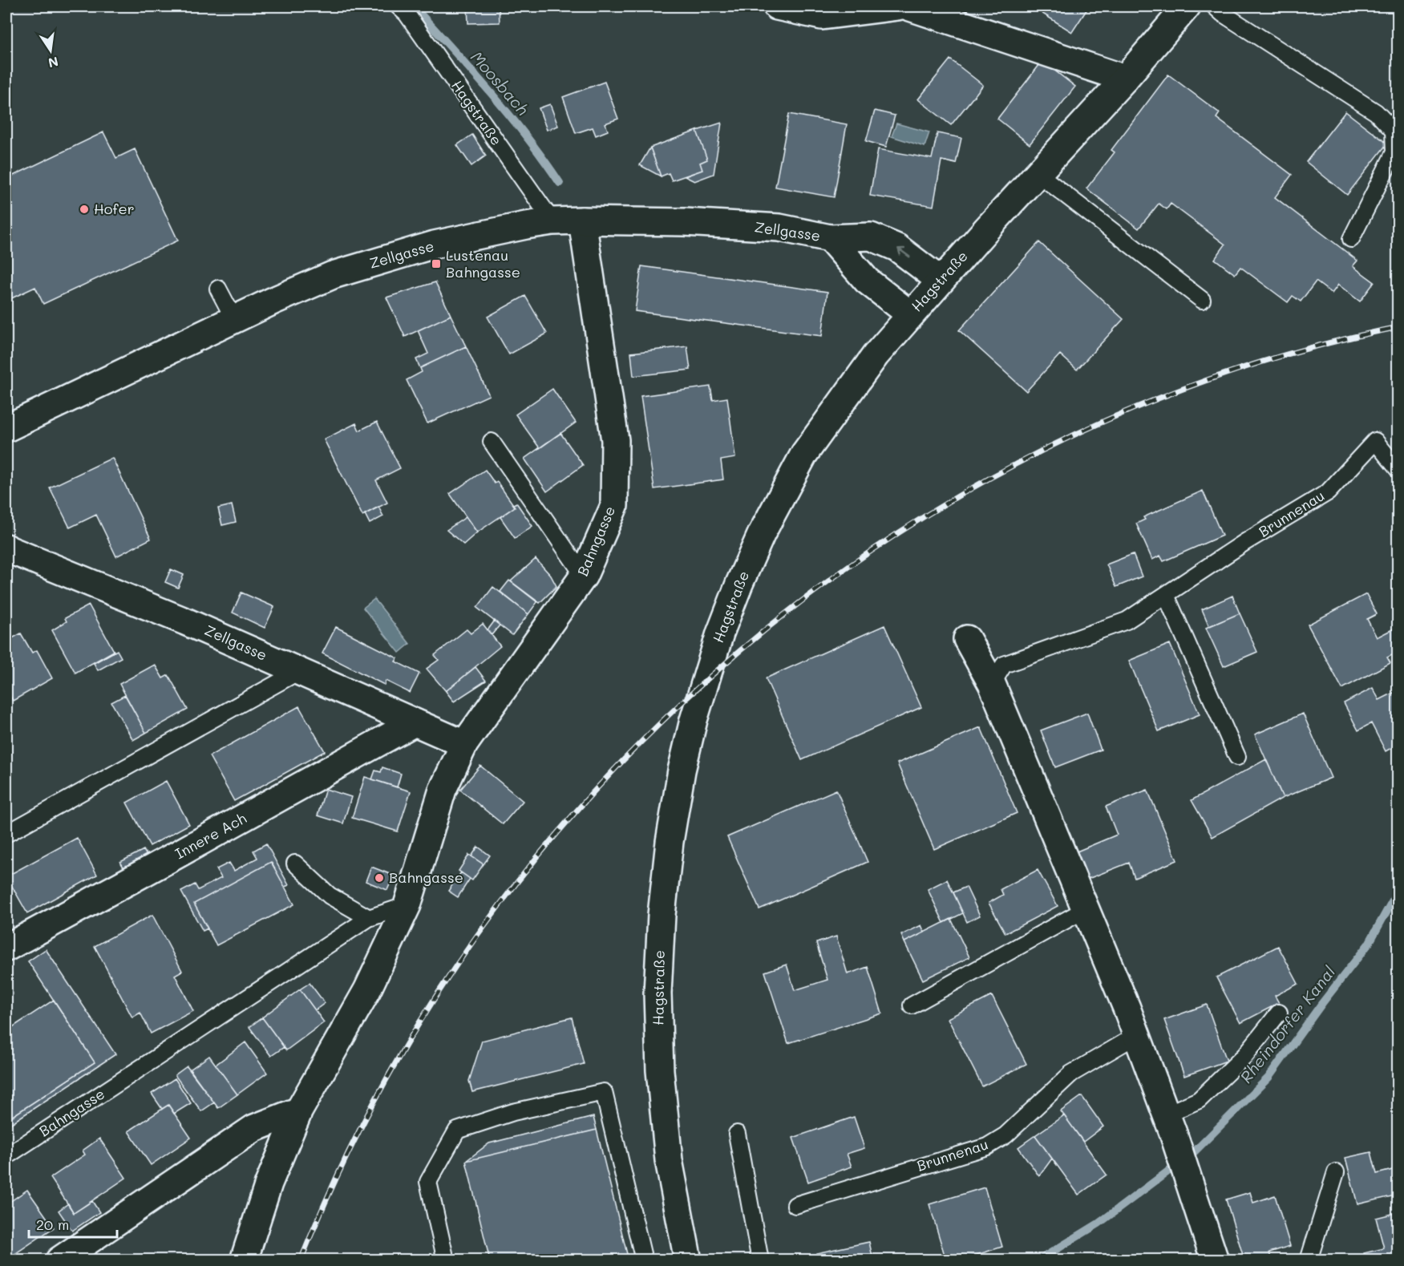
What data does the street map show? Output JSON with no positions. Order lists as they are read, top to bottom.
{
  "streets": {
    "street": [
      "Hagstraße",
      "Zellgasse",
      "Bahngasse",
      "Innere Ach"
    ],
    "lane": ["Brunnenau"]
  },
  "crossings": [
    ["Hagstraße", "Zellgasse"],
    ["Zellgasse", "Bahngasse"],
    ["Zellgasse", "Innere Ach"]
  ],
  "water": ["Moosbach", "Rheindorfer Kanal"],
  "places": {
    "other": ["Hofer", "Bahngasse"],
    "transit": ["Lustenau Bahngasse"]
  },
  "scale_bar": "20 m",
  "north": "bottom"
}
